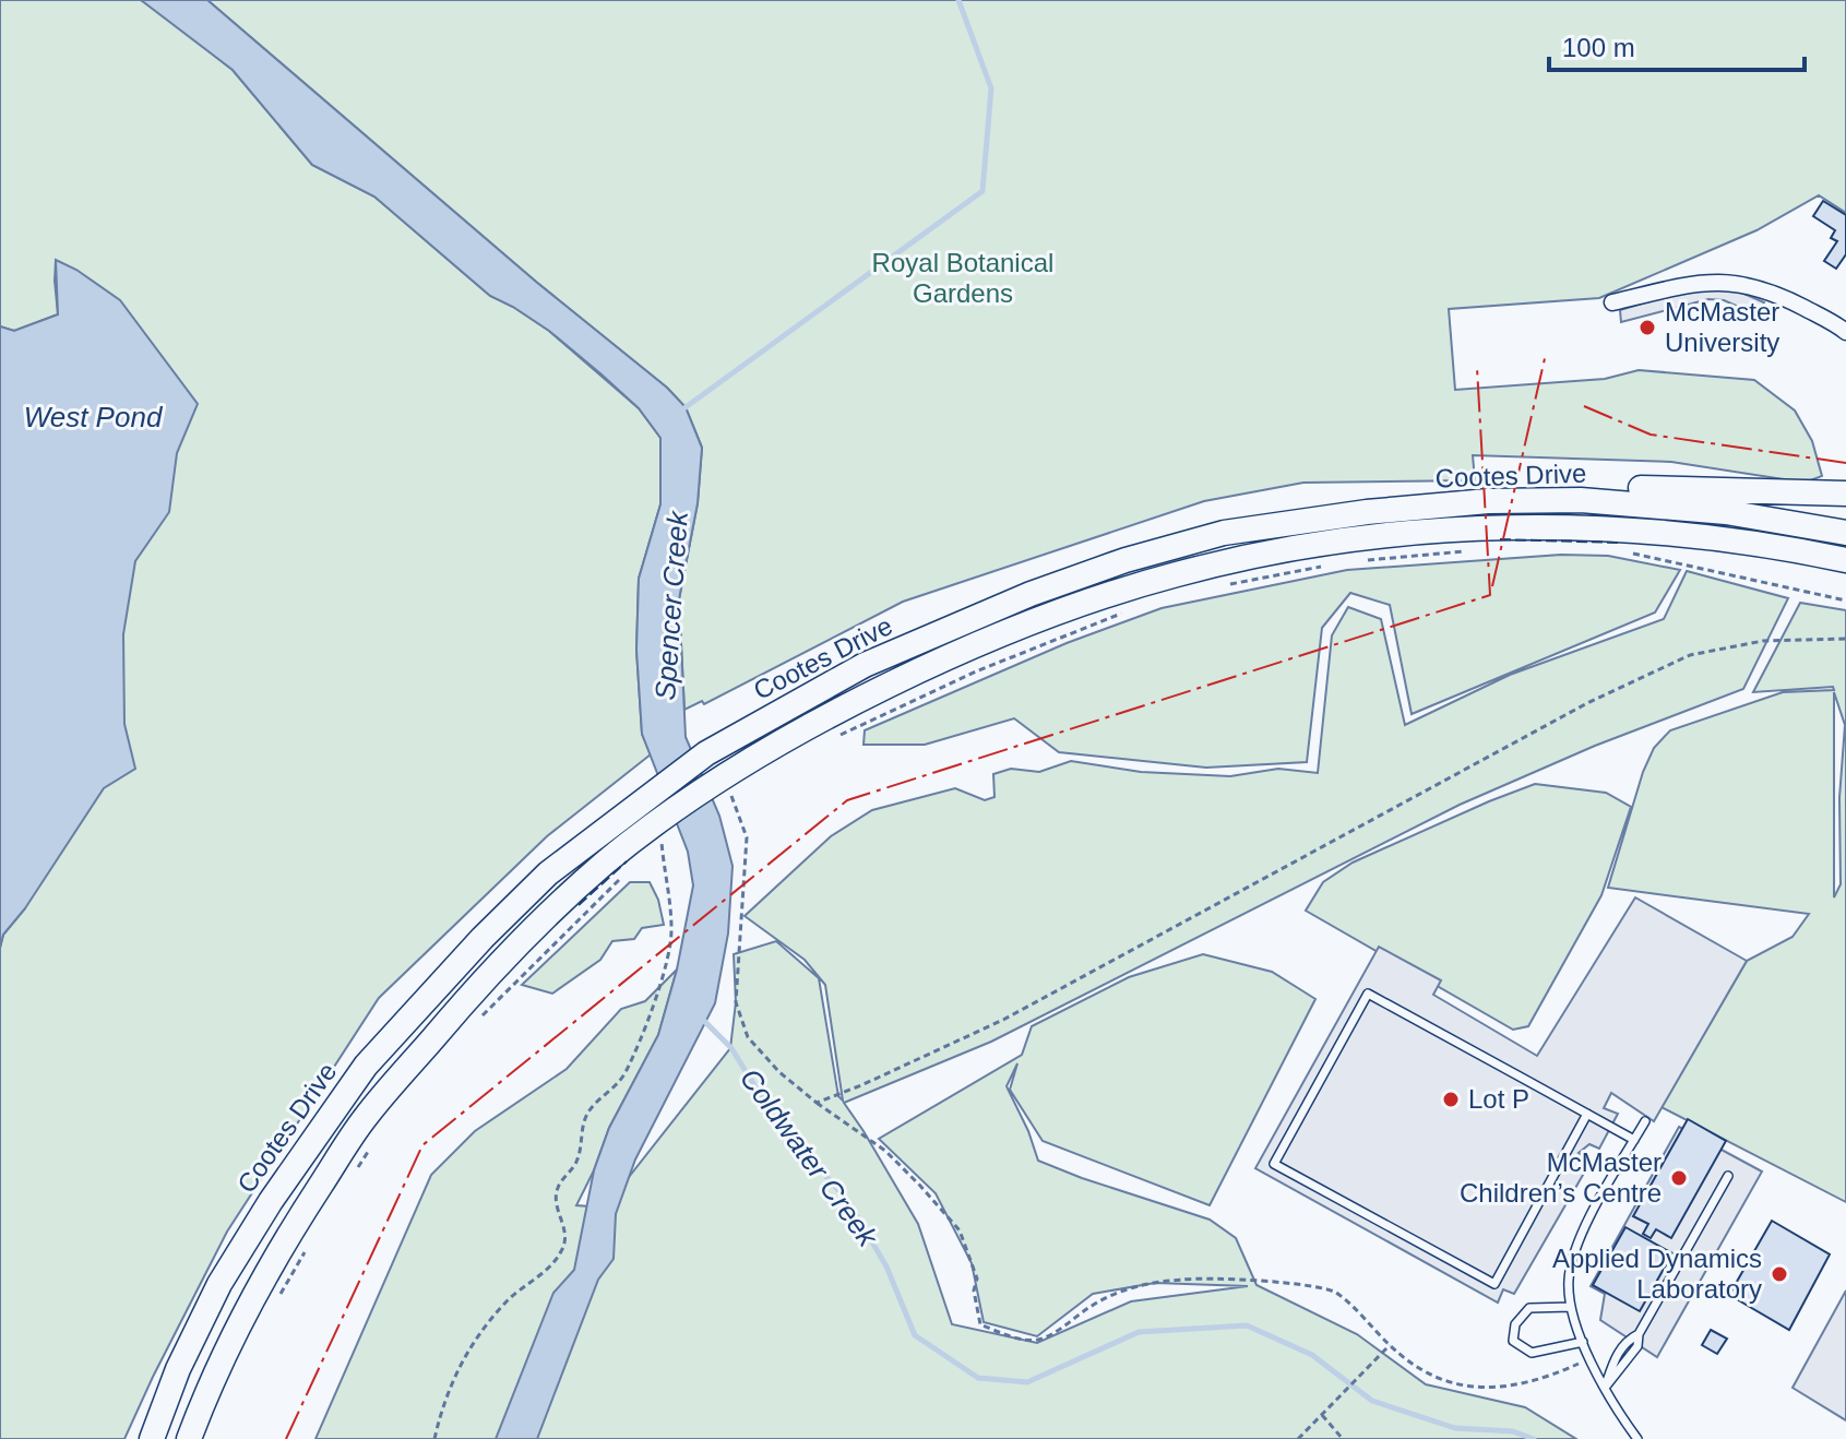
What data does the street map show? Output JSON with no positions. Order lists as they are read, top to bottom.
{
  "streets": {
    "main road": ["Cootes Drive"]
  },
  "water": ["West Pond", "Spencer Creek", "Coldwater Creek"],
  "parks": ["Royal Botanical Gardens"],
  "places": [
    "McMaster University",
    "Lot P",
    "McMaster Children’s Centre",
    "Applied Dynamics Laboratory"
  ],
  "scale_bar": "100 m"
}
